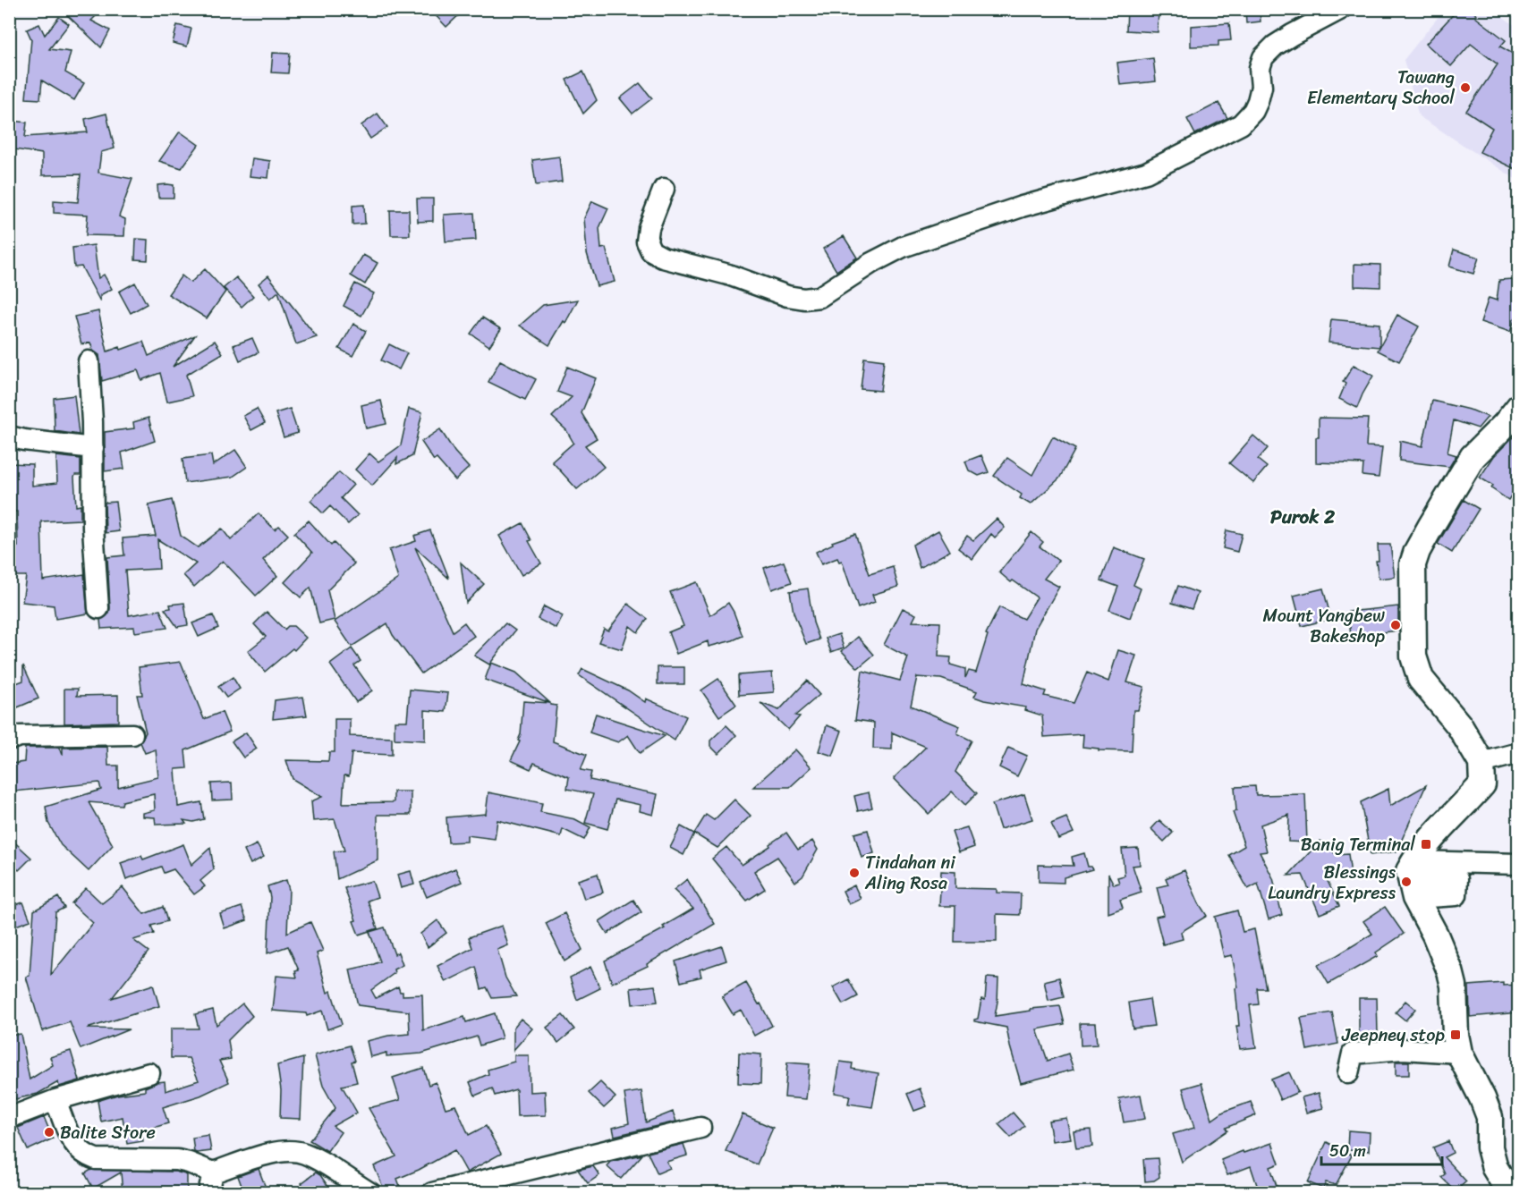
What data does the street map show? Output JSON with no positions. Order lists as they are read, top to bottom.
{
  "districts": ["Purok 2"],
  "places": {
    "other": [
      "Tawang Elementary School",
      "Mount Yangbew Bakeshop",
      "Tindahan ni Aling Rosa",
      "Blessings Laundry Express",
      "Balite Store"
    ],
    "transit": ["Banig Terminal", "Jeepney stop"]
  },
  "scale_bar": "50 m"
}
